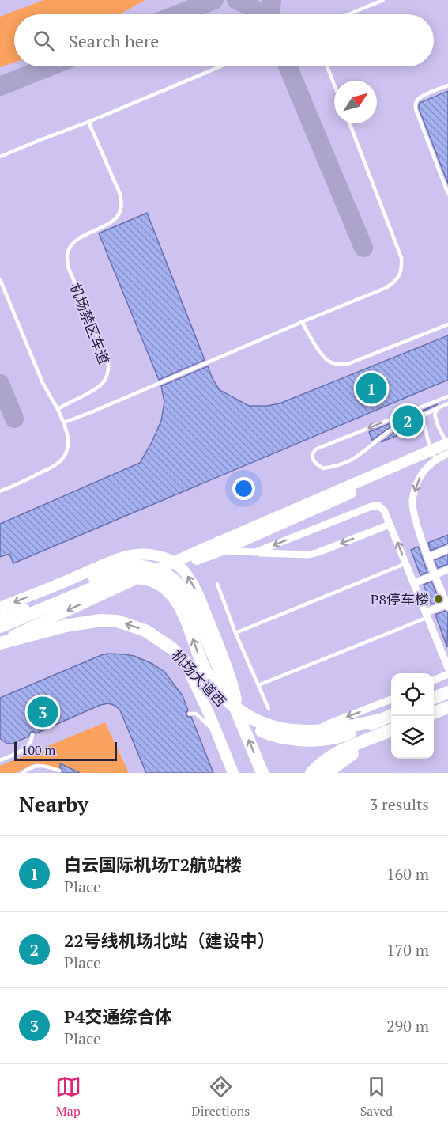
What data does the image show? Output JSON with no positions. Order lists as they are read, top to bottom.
{
  "streets": {
    "highway": ["机场大道西"],
    "lane": ["机场禁区车道"]
  },
  "one_way": ["机场大道西"],
  "places": ["P8停车楼"],
  "scale_bar": "100 m",
  "north": "top right",
  "page": {
    "search": "Search here",
    "pins": ["1", "2", "3"],
    "scale": "100 m",
    "heading": ["Nearby", "3 results"],
    "list": [
      {
        "mark": "1",
        "name": "白云国际机场T2航站楼",
        "note": "Place",
        "value": "160 m"
      },
      {
        "mark": "2",
        "name": "22号线机场北站（建设中）",
        "note": "Place",
        "value": "170 m"
      },
      {
        "mark": "3",
        "name": "P4交通综合体",
        "note": "Place",
        "value": "290 m"
      }
    ],
    "nav": ["Map", "Directions", "Saved"]
  }
}
